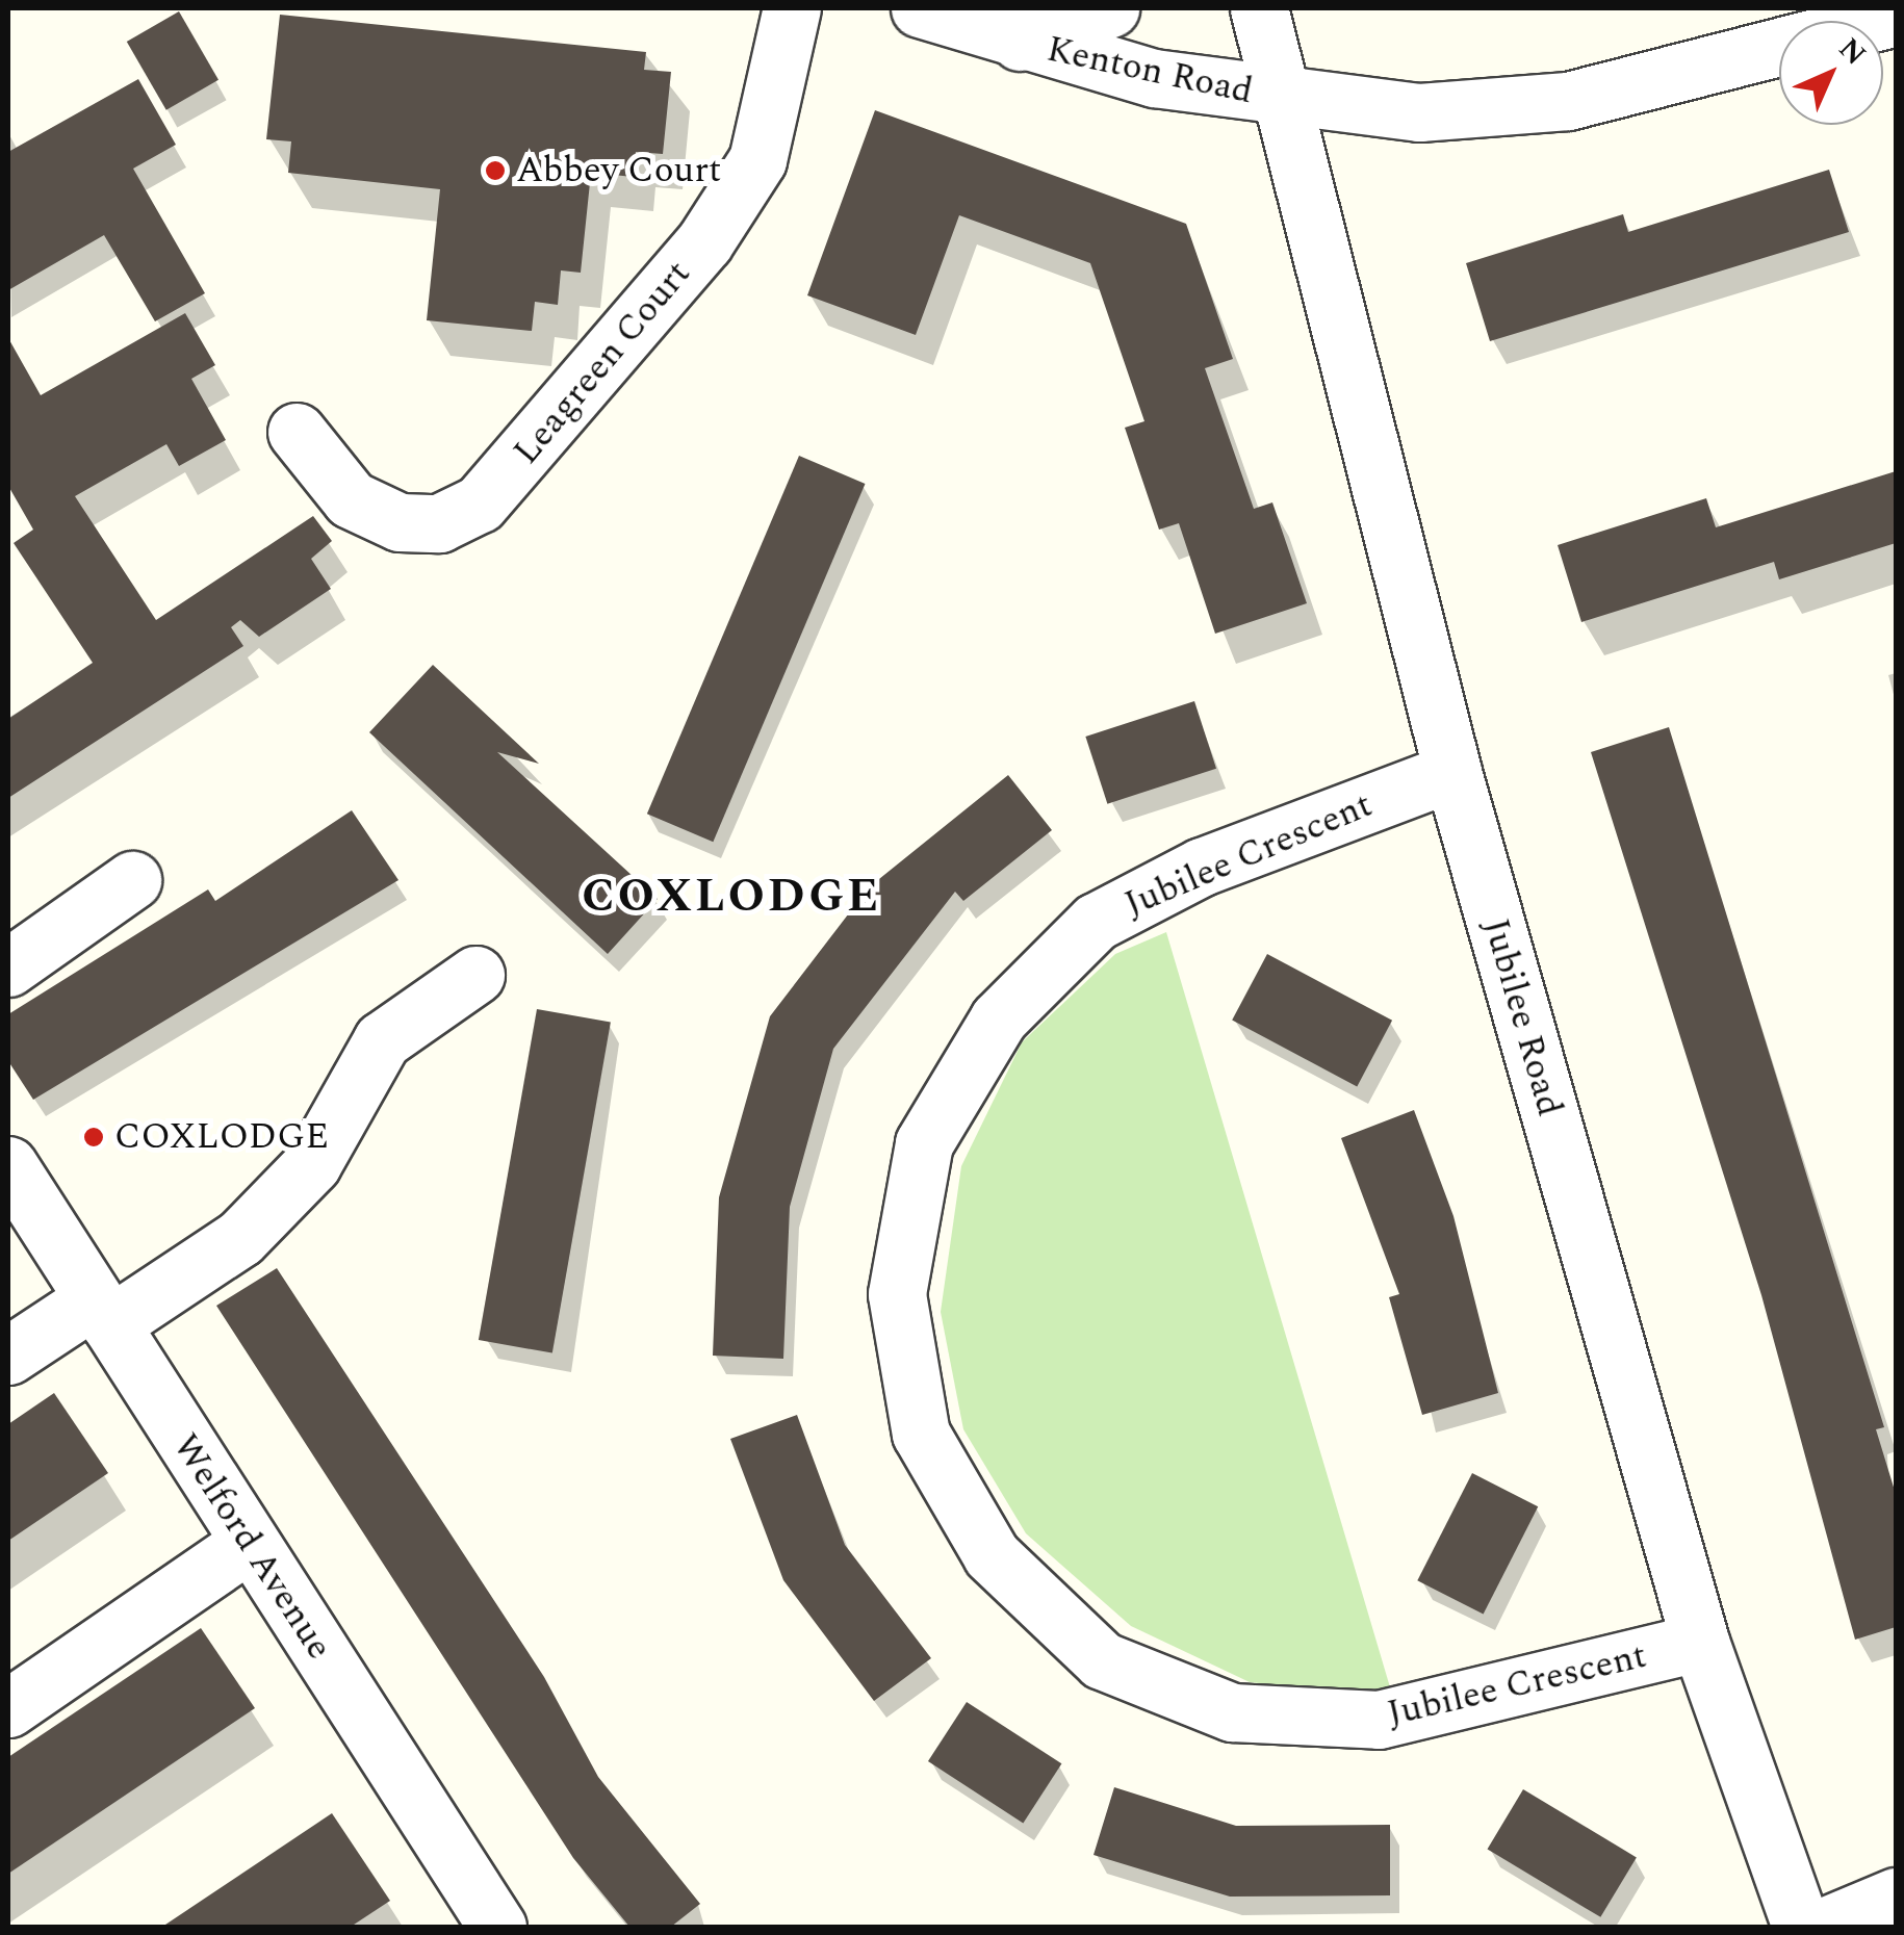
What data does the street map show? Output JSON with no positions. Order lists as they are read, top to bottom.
{
  "streets": {
    "street": [
      "Kenton Road",
      "Leagreen Court",
      "Jubilee Crescent",
      "Jubilee Road",
      "Welford Avenue"
    ]
  },
  "crossings": [
    ["Kenton Road", "Jubilee Road"],
    ["Jubilee Crescent", "Jubilee Road"]
  ],
  "districts": ["COXLODGE"],
  "places": ["Abbey Court", "COXLODGE"],
  "north": "top right"
}
